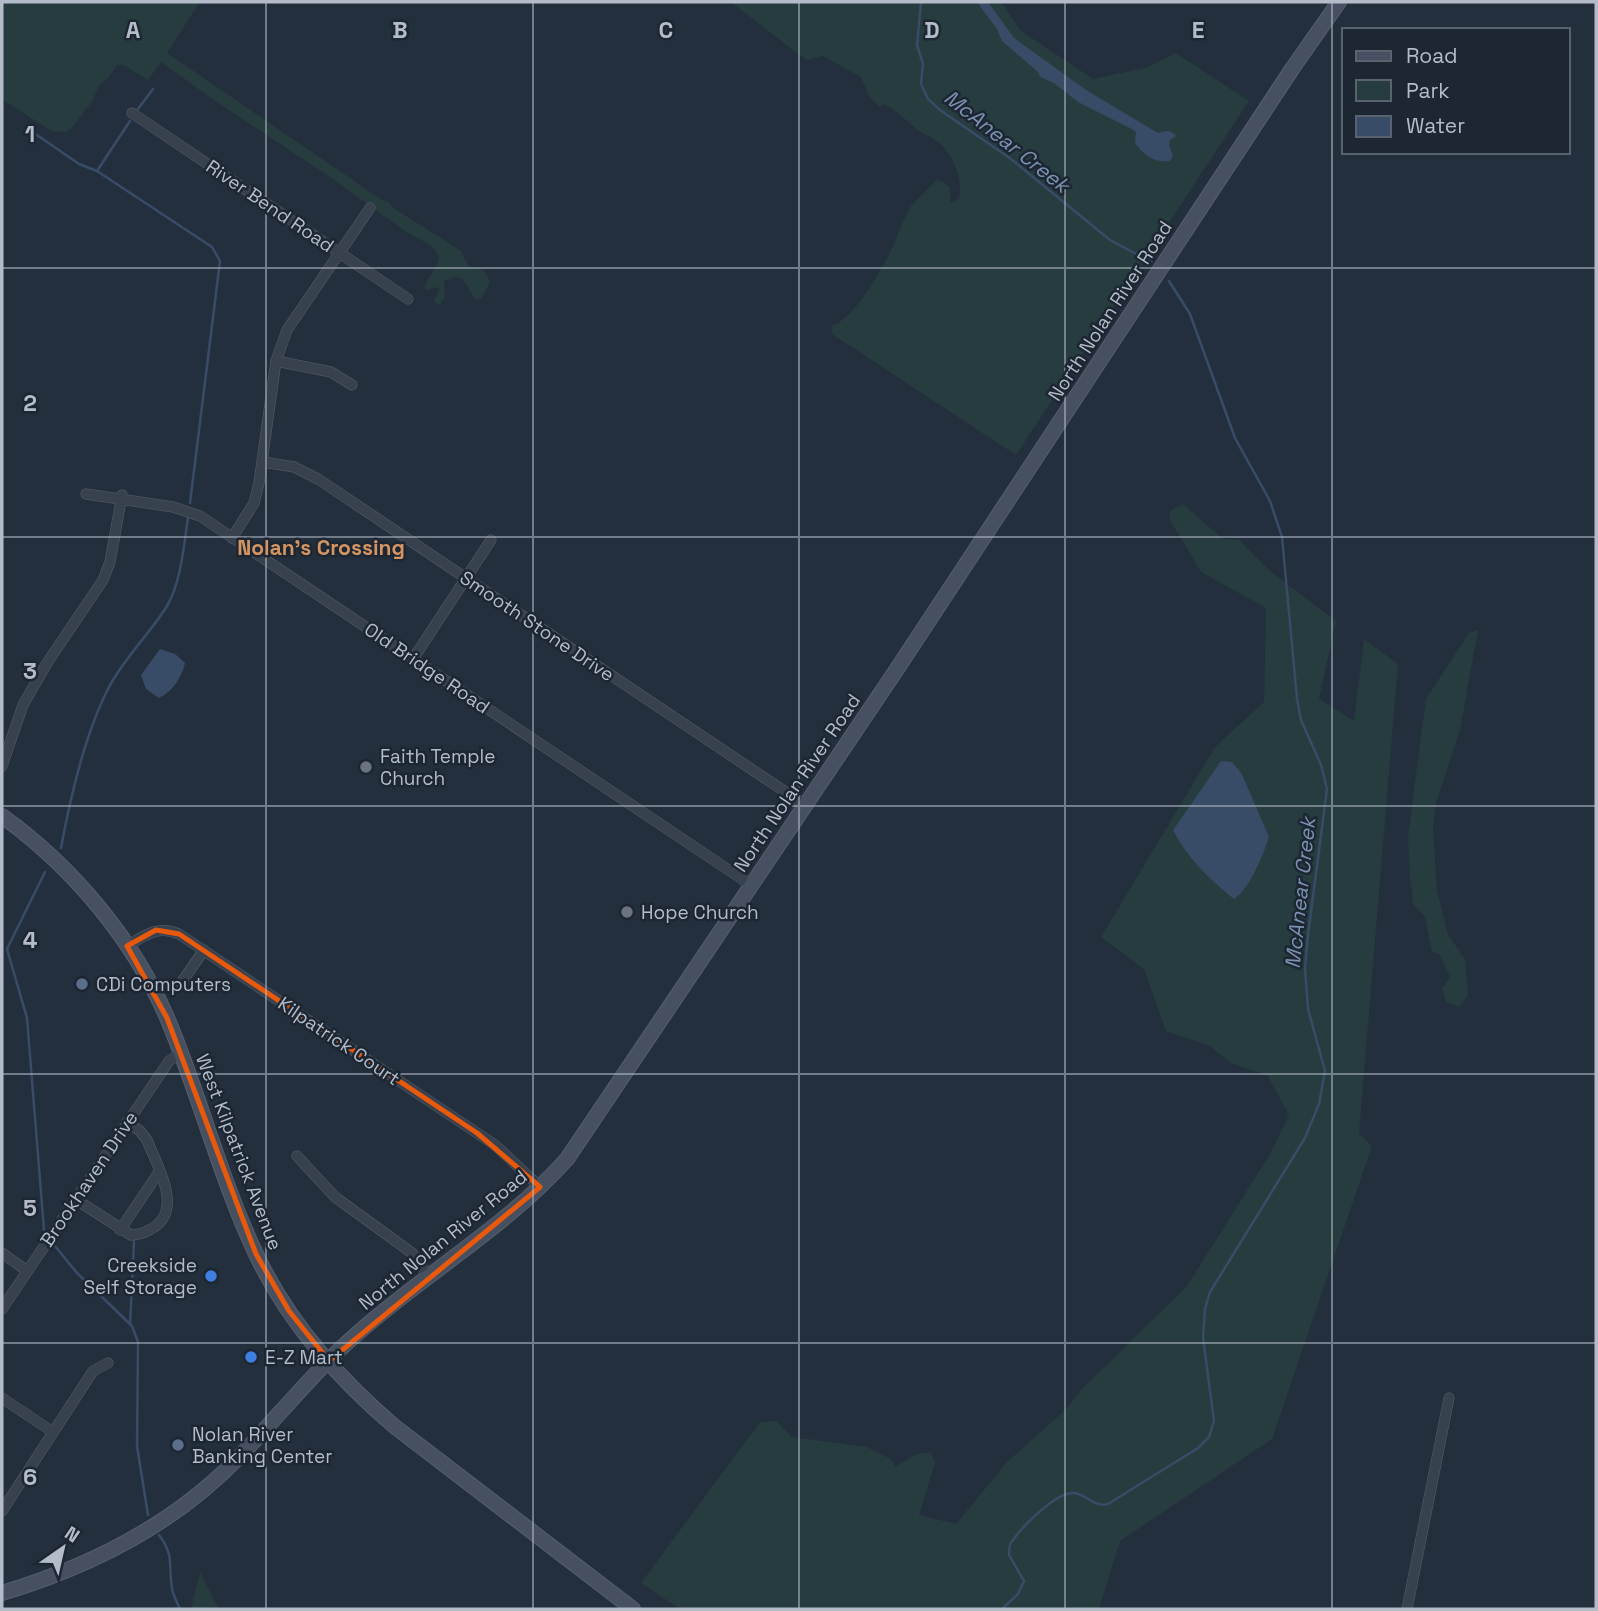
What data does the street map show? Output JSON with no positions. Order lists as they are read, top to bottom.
{
  "streets": {
    "main road": ["North Nolan River Road", "West Kilpatrick Avenue"],
    "street": [
      "River Bend Road",
      "Smooth Stone Drive",
      "Old Bridge Road",
      "Kilpatrick Court",
      "Brookhaven Drive"
    ]
  },
  "crossings": [
    ["North Nolan River Road", "Smooth Stone Drive"],
    ["North Nolan River Road", "Old Bridge Road"],
    ["North Nolan River Road", "Kilpatrick Court"],
    ["North Nolan River Road", "West Kilpatrick Avenue"],
    ["Kilpatrick Court", "West Kilpatrick Avenue"],
    ["West Kilpatrick Avenue", "Brookhaven Drive"]
  ],
  "districts": ["Nolan's Crossing"],
  "water": ["McAnear Creek"],
  "places": [
    "Faith Temple Church",
    "Hope Church",
    "CDi Computers",
    "Creekside Self Storage",
    "E-Z Mart",
    "Nolan River Banking Center"
  ],
  "legend": ["Road", "Park", "Water"],
  "north": "top right",
  "grid": {
    "columns": [
      "A",
      "B",
      "C",
      "D",
      "E"
    ],
    "rows": [
      "1",
      "2",
      "3",
      "4",
      "5",
      "6"
    ]
  }
}
